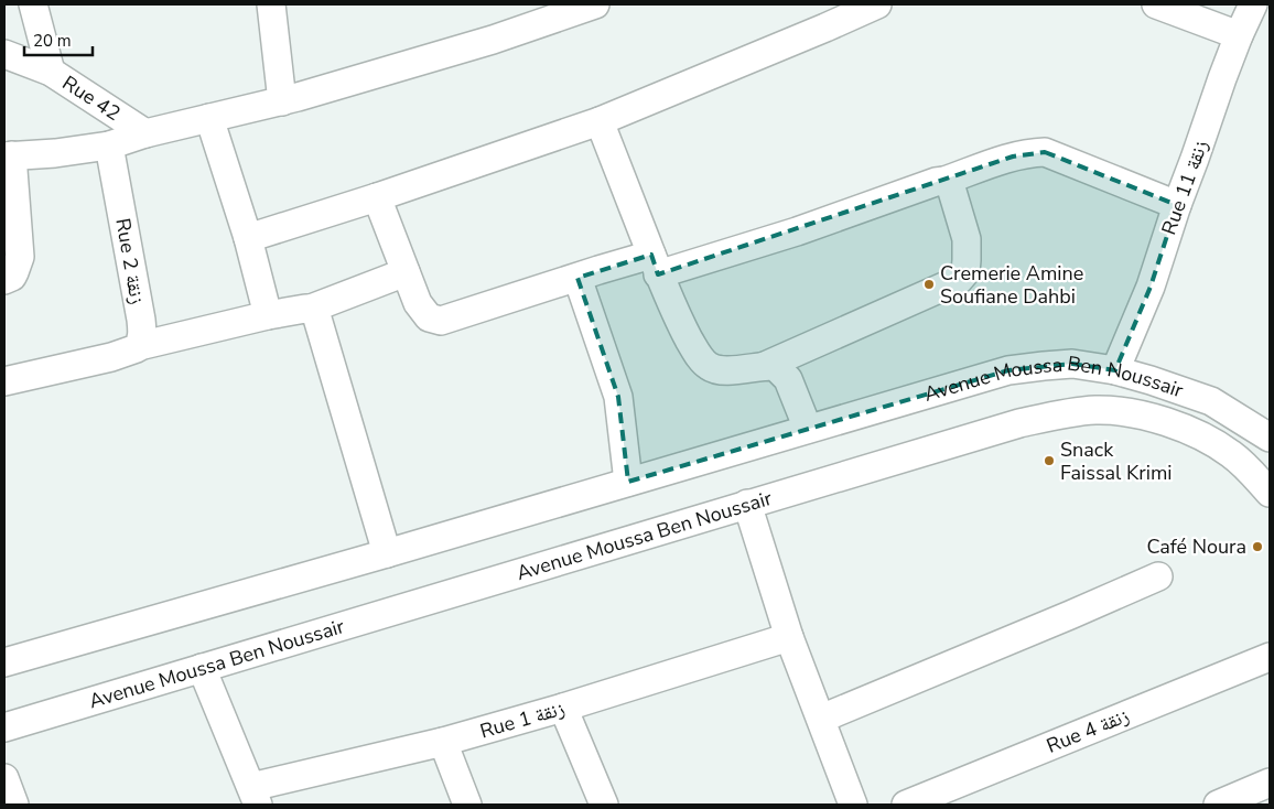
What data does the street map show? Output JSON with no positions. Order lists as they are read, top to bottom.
{
  "streets": {
    "street": [
      "Rue 42",
      "Rue 11 زنقة",
      "Rue 2 زنقة",
      "Avenue Moussa Ben Noussair",
      "Rue 1 زنقة",
      "Rue 4 زنقة"
    ]
  },
  "crossings": [
    ["Rue 11 زنقة", "Avenue Moussa Ben Noussair"]
  ],
  "places": ["Cremerie Amine Soufiane Dahbi", "Snack Faissal Krimi", "Café Noura"],
  "scale_bar": "20 m"
}
